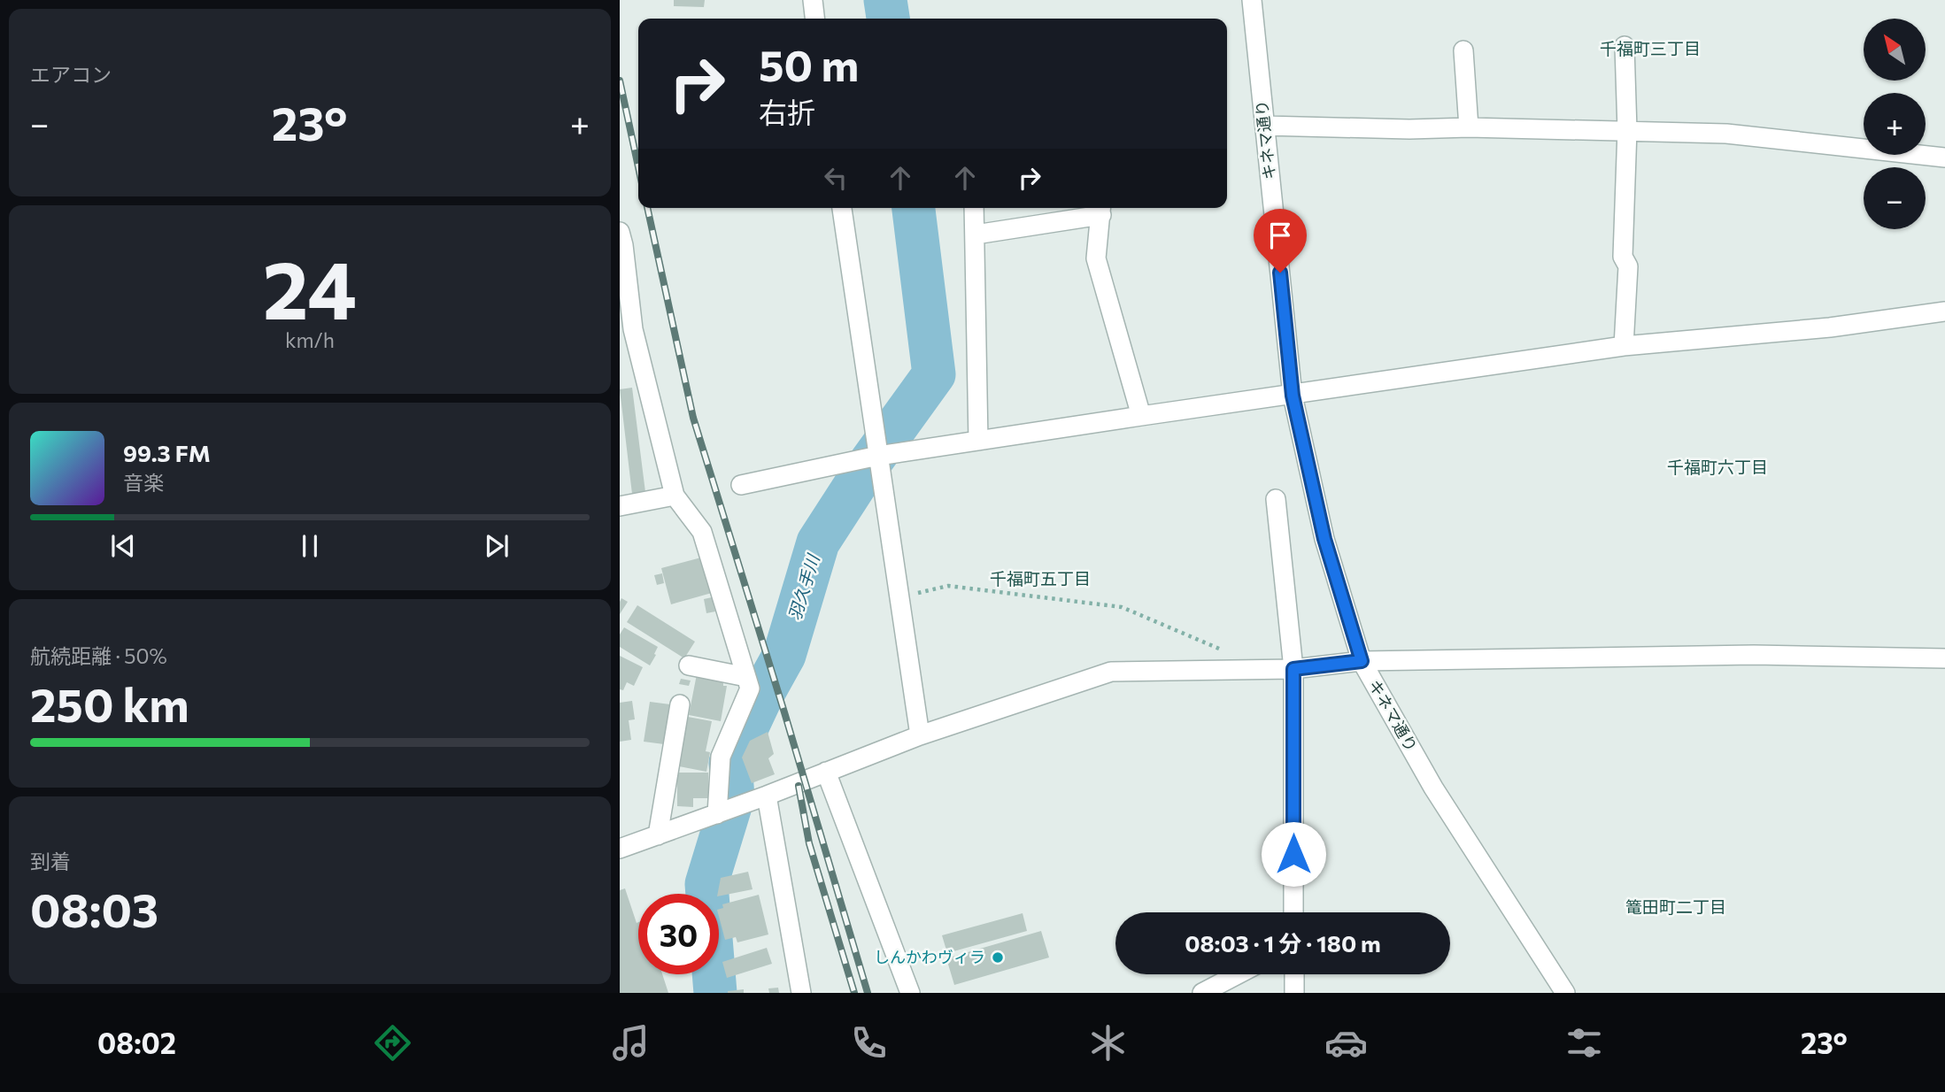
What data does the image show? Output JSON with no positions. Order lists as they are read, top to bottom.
{
  "streets": {
    "street": ["キネマ通り"]
  },
  "districts": [
    "千福町三丁目",
    "千福町六丁目",
    "千福町五丁目",
    "篭田町二丁目"
  ],
  "water": ["羽久手川"],
  "places": ["しんかわヴィラ"],
  "north": "top left",
  "page": {
    "tile": [
      "エアコン",
      ["24", "km/h"],
      ["航続距離 · 50%", "250 km"],
      ["到着", "08:03"]
    ],
    "map_buttons": ["+", "−"],
    "turn": ["50 m", "右折"],
    "heat": ["−", "23°", "+"],
    "song": ["99.3 FM", "音楽"],
    "limit": "30",
    "trip": "08:03 · 1 分 · 180 m",
    "tabs": ["08:02", "23°"]
  }
}
